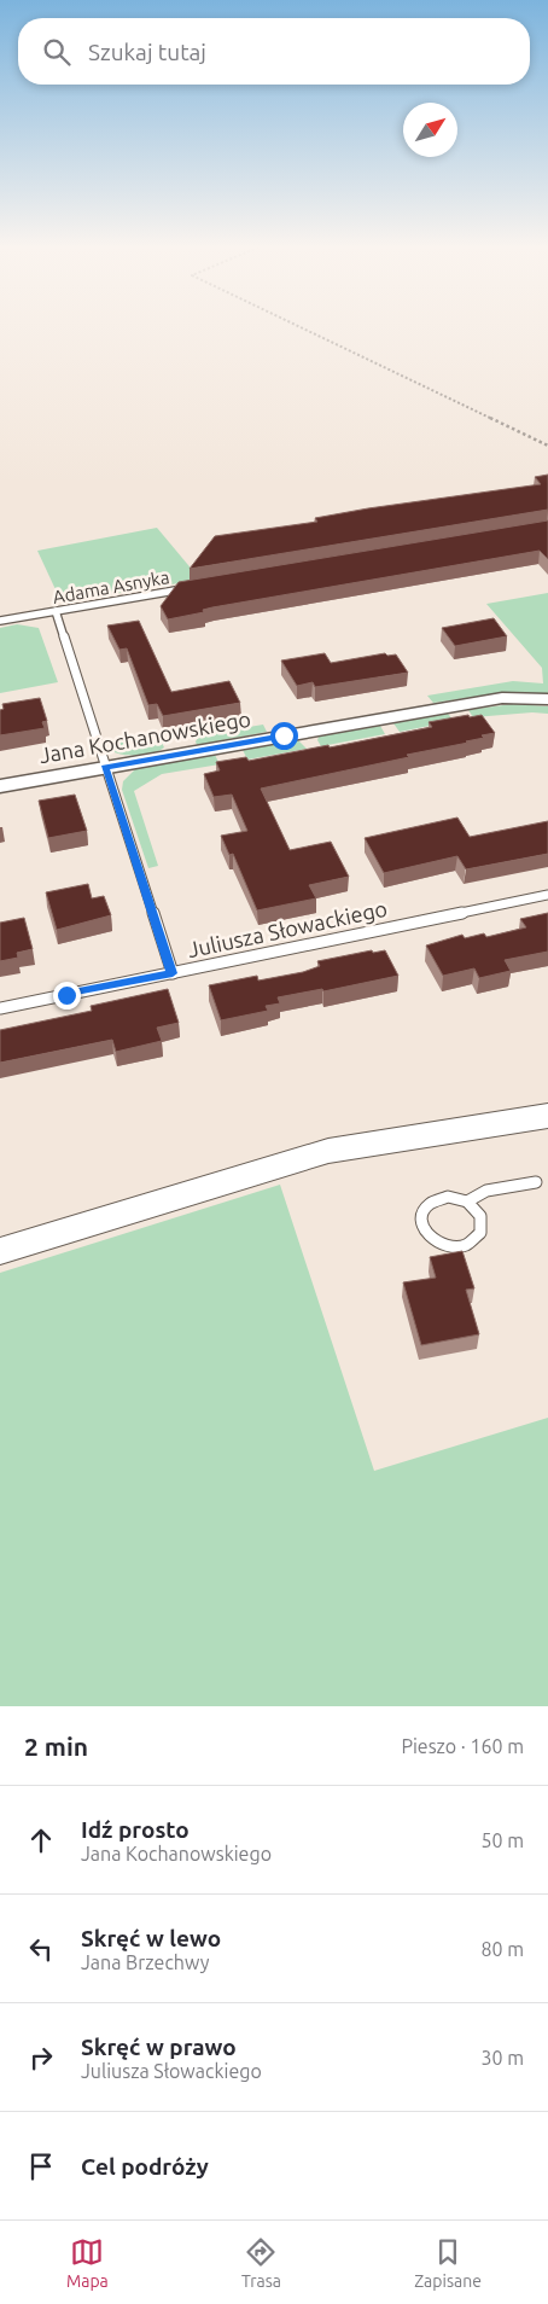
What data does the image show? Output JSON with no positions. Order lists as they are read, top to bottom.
{
  "streets": {
    "street": ["Jana Kochanowskiego"],
    "lane": ["Adama Asnyka", "Juliusza Słowackiego"]
  },
  "north": "top right",
  "page": {
    "search": "Szukaj tutaj",
    "heading": ["2 min", "Pieszo · 160 m"],
    "list": [
      ["Idź prosto", "Jana Kochanowskiego", "50 m"],
      ["Skręć w lewo", "Jana Brzechwy", "80 m"],
      ["Skręć w prawo", "Juliusza Słowackiego", "30 m"],
      "Cel podróży"
    ],
    "nav": ["Mapa", "Trasa", "Zapisane"]
  }
}
